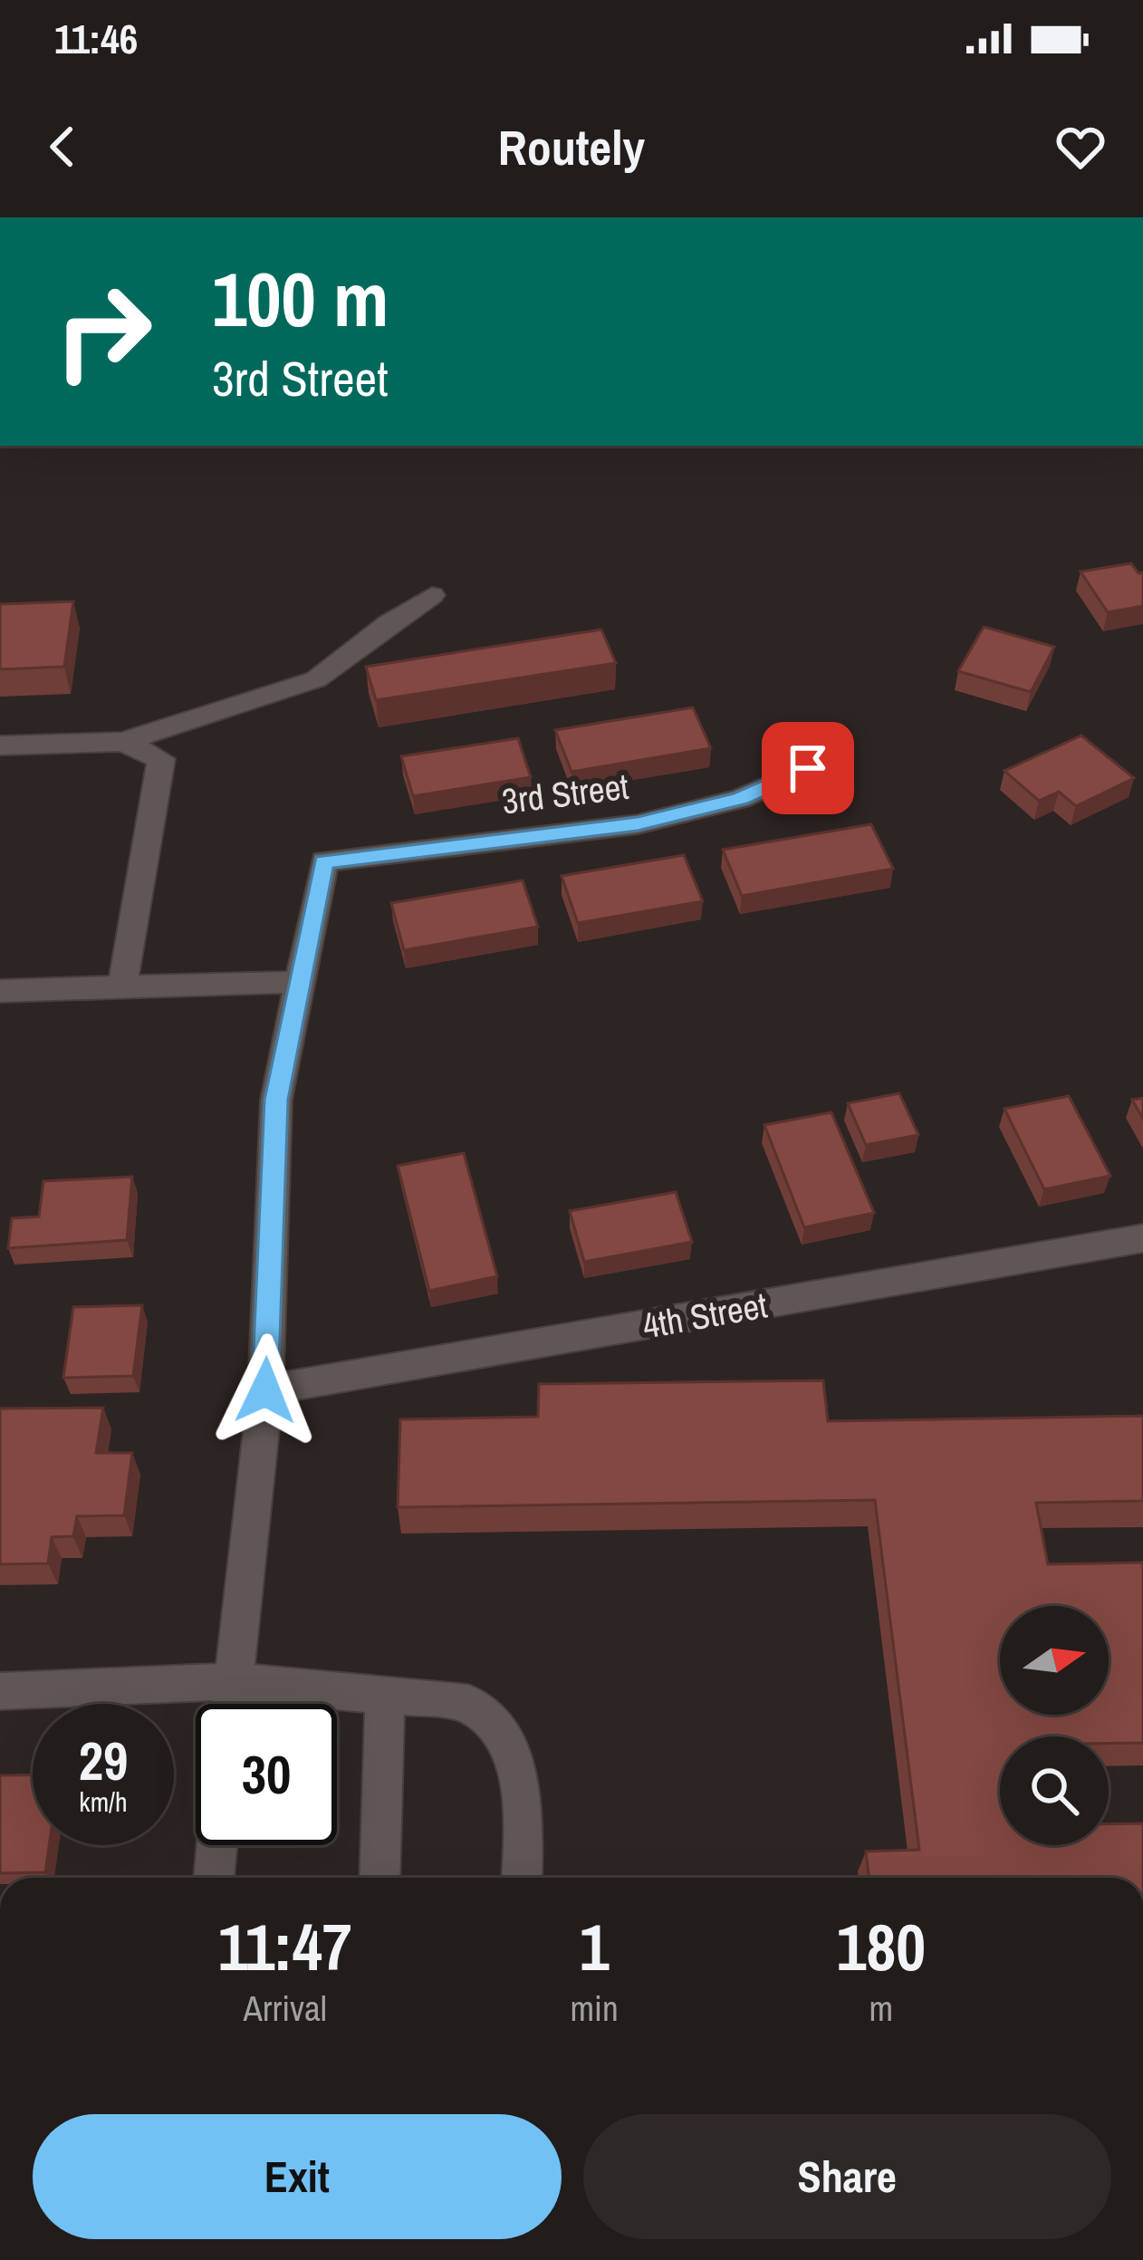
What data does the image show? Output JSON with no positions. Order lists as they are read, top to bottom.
{
  "streets": {
    "street": ["3rd Street", "4th Street"]
  },
  "north": "right",
  "page": {
    "status": "11:46",
    "header": "Routely",
    "turn": ["100 m", "3rd Street"],
    "speed": "29 km/h",
    "limit": "30",
    "eta": [
      "11:47",
      "Arrival",
      "1",
      "min",
      "180",
      "m"
    ],
    "buttons": ["Exit", "Share"]
  }
}
